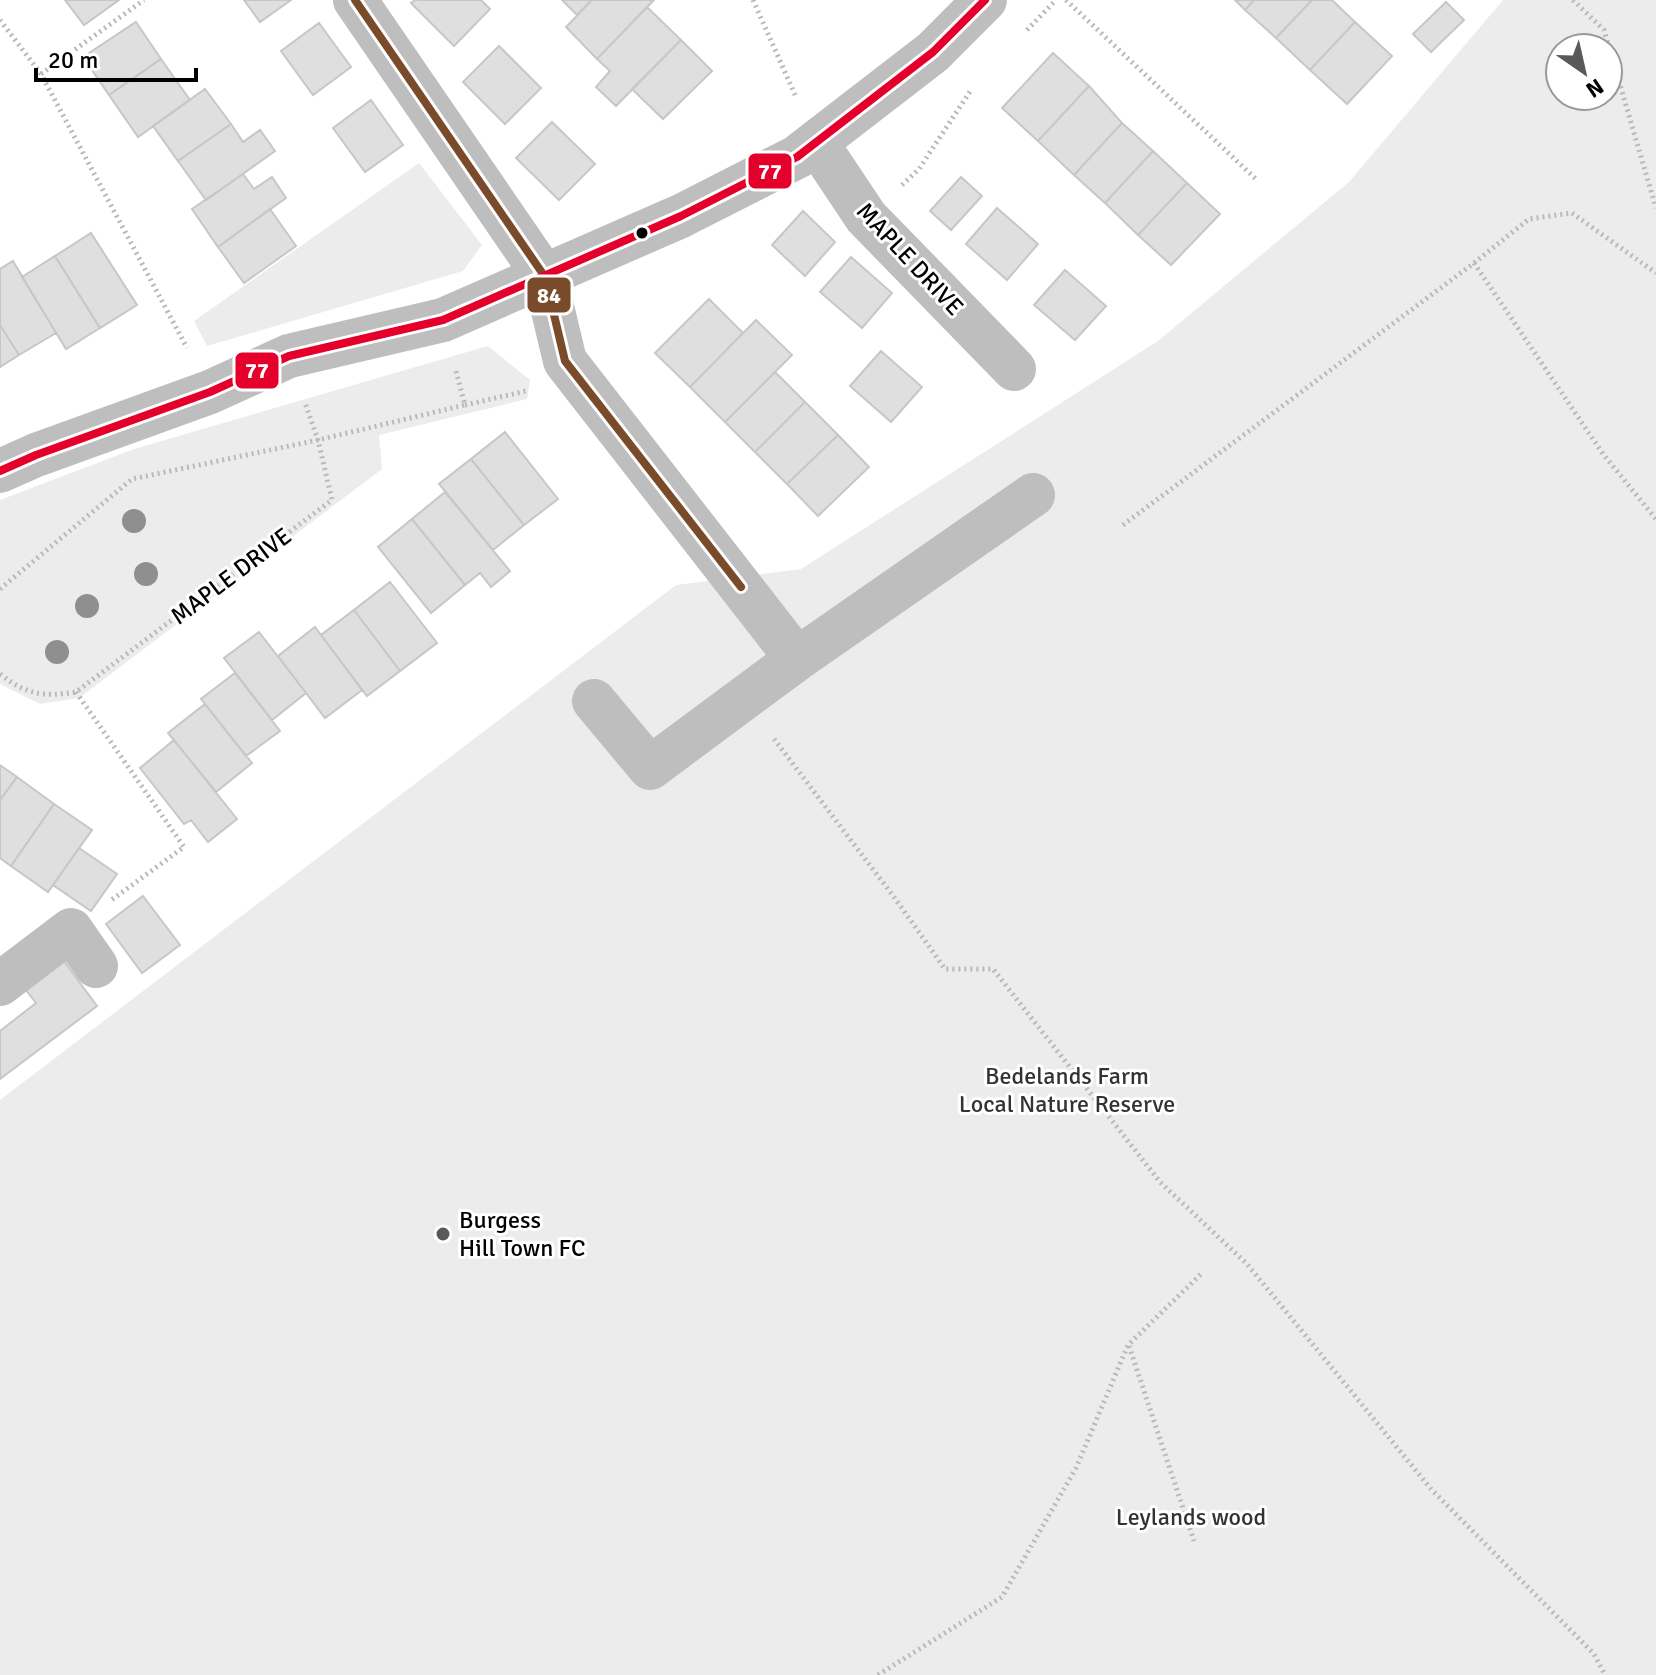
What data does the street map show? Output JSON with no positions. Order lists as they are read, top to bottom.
{
  "streets": {
    "street": ["MAPLE DRIVE"]
  },
  "parks": ["Bedelands Farm Local Nature Reserve", "Leylands wood"],
  "places": ["Burgess Hill Town FC"],
  "lines": ["transit line 84", "transit line 77"],
  "scale_bar": "20 m",
  "north": "bottom right"
}
